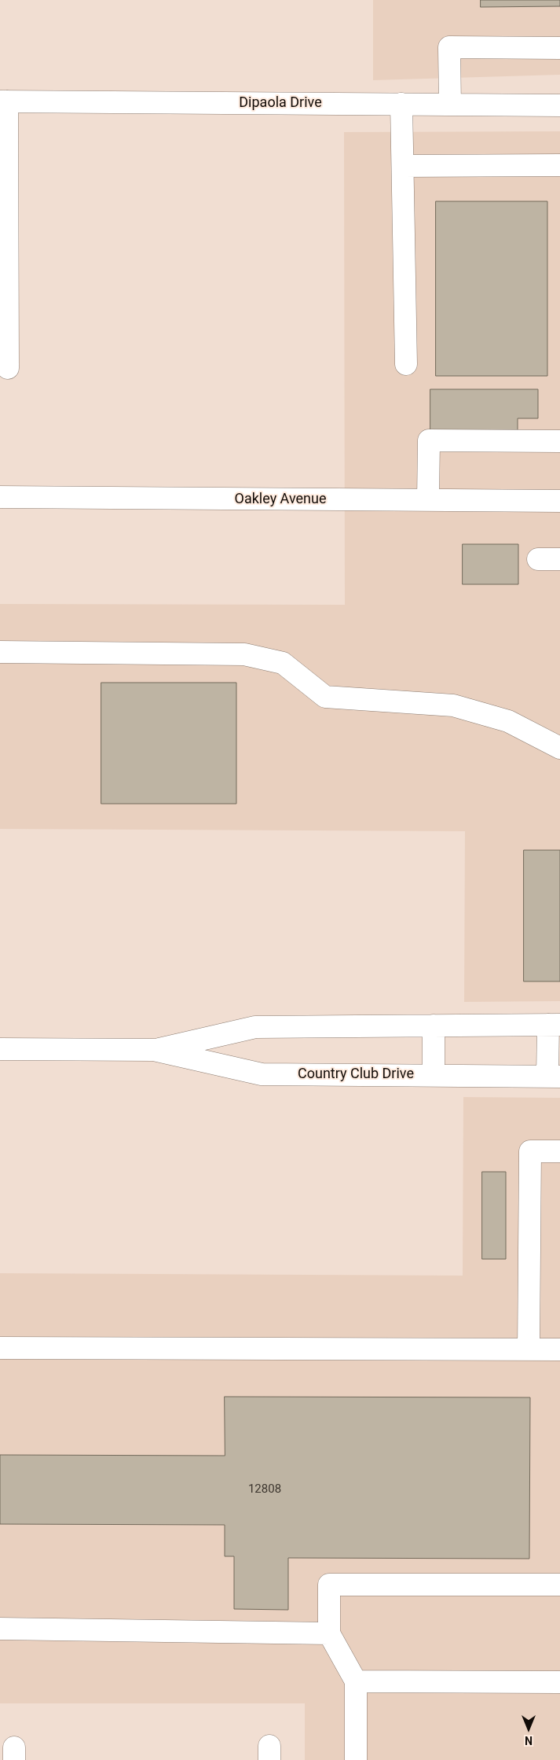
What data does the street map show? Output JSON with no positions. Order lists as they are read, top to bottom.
{
  "streets": {
    "street": ["Dipaola Drive", "Oakley Avenue", "Country Club Drive"]
  },
  "house_numbers": ["12808"],
  "north": "bottom"
}
